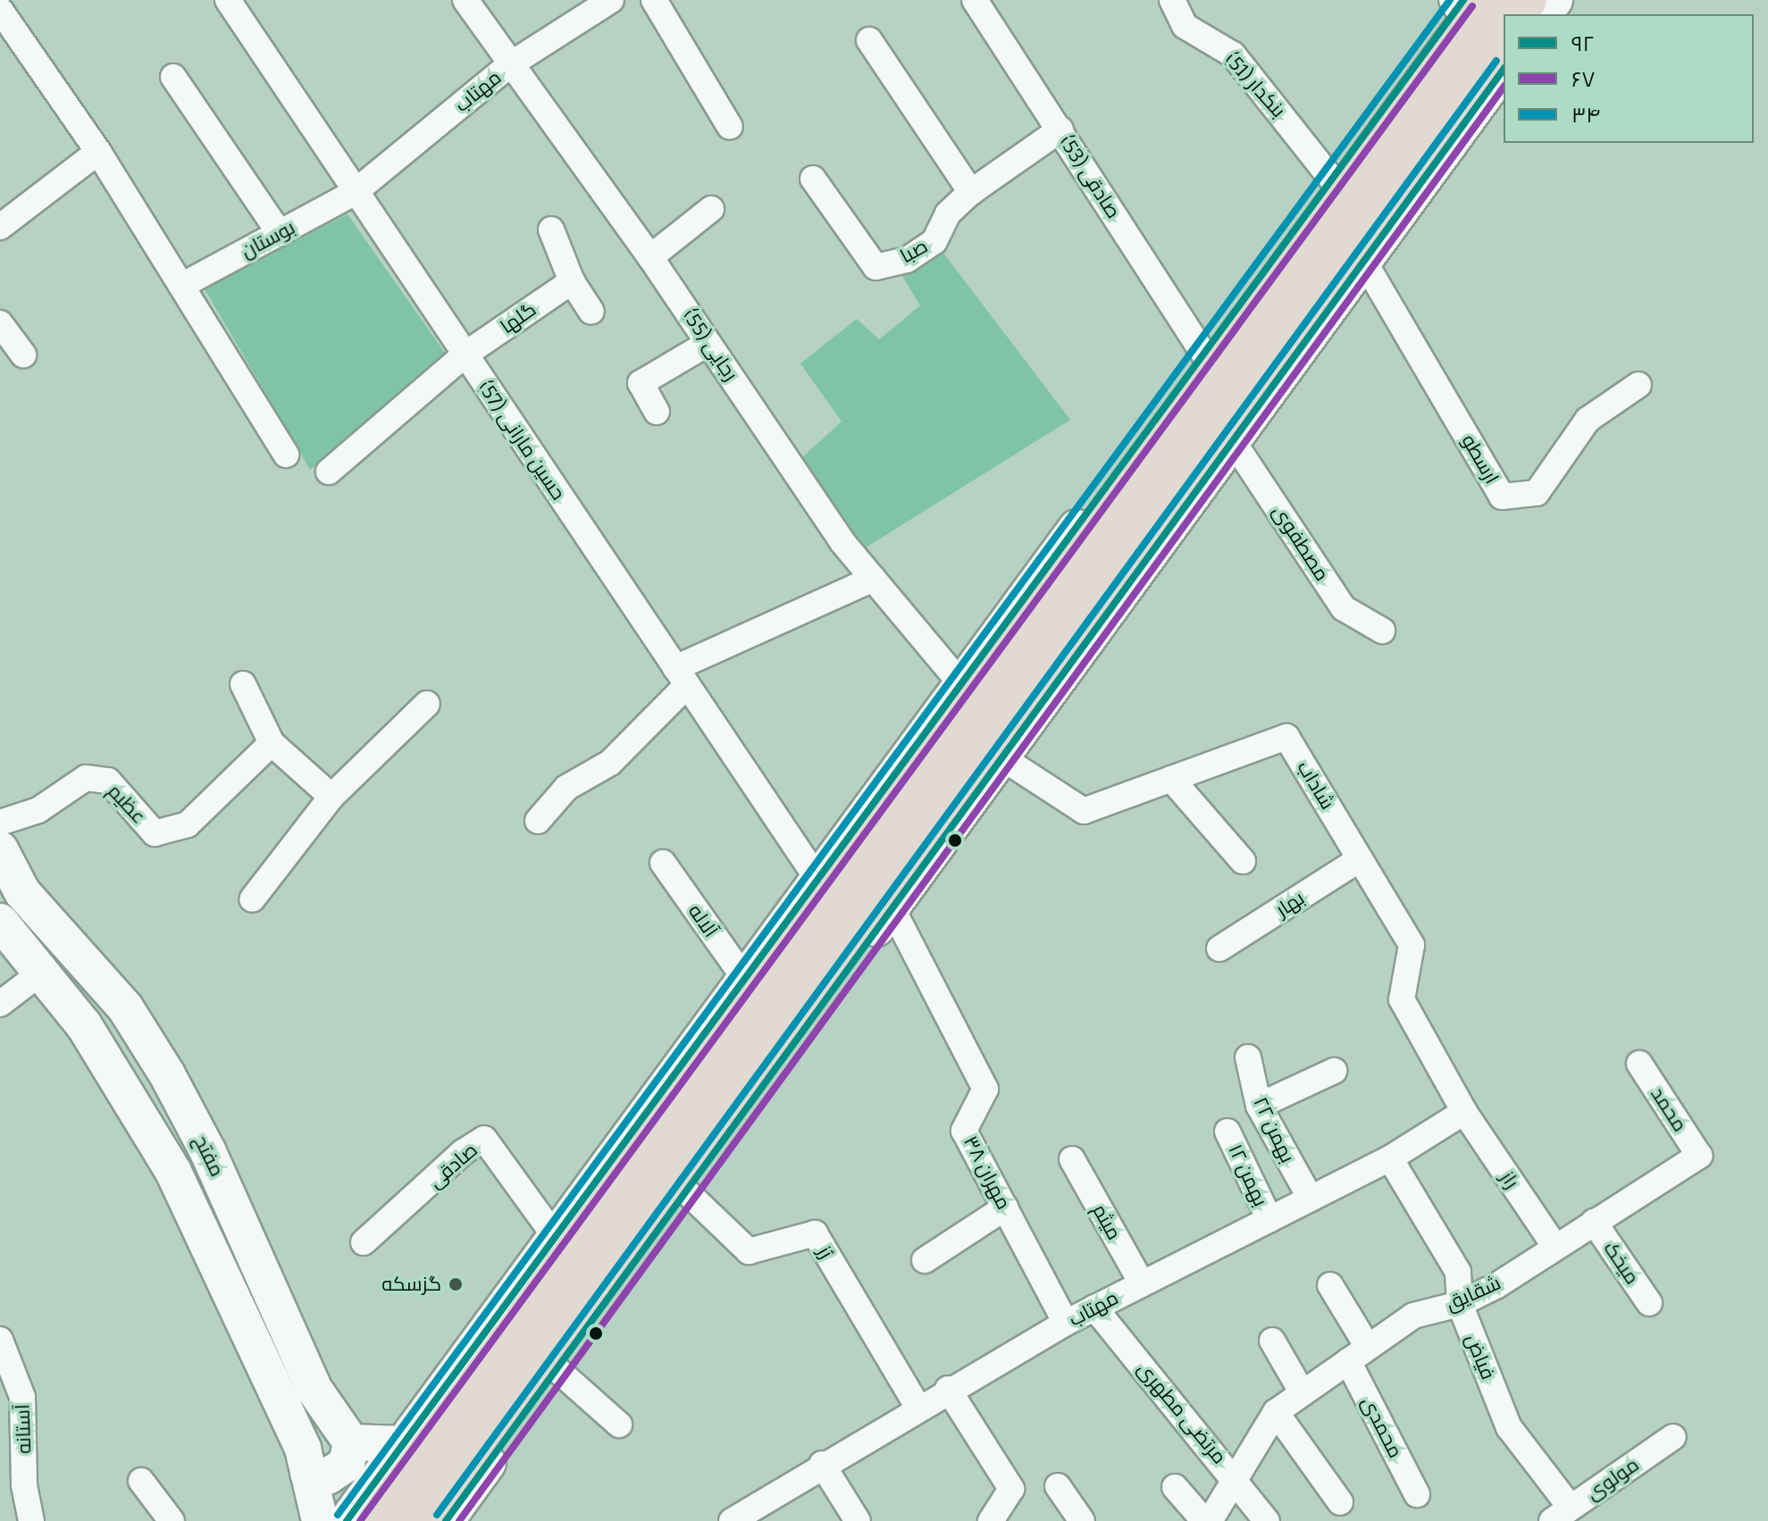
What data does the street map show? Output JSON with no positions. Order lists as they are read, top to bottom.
{
  "streets": {
    "main road": ["مفتح"],
    "street": [
      "بنکدار (51)",
      "مهتاب",
      "صادقی (53)",
      "بوستان",
      "صبا",
      "گلها",
      "رجایی (55)",
      "حسین مارانی (57)",
      "ارسطو",
      "مصطفوی",
      "شاداب",
      "عظیم",
      "بهار",
      "آلاله",
      "محمد",
      "۲۲ بهمن",
      "صادقی",
      "مهران ۳۸",
      "۱۲ بهمن",
      "راز",
      "میثم",
      "رُز",
      "میخک",
      "شقایق",
      "فیاض",
      "مرتضی مطهری",
      "محمدی",
      "آستانه",
      "مولوی"
    ]
  },
  "crossings": [
    ["مهتاب", "بوستان"],
    ["مهتاب", "رجایی (55)"],
    ["مهتاب", "حسین مارانی (57)"],
    ["مهتاب", "شاداب"],
    ["مهتاب", "۲۲ بهمن"],
    ["مهتاب", "مهران ۳۸"],
    ["مهتاب", "۱۲ بهمن"],
    ["مهتاب", "راز"],
    ["مهتاب", "میثم"],
    ["مهتاب", "رُز"],
    ["مهتاب", "فیاض"],
    ["مهتاب", "مرتضی مطهری"],
    ["صادقی (53)", "صبا"],
    ["بوستان", "حسین مارانی (57)"],
    ["گلها", "حسین مارانی (57)"],
    ["شاداب", "بهار"],
    ["شاداب", "راز"],
    ["محمد", "شقایق"],
    ["راز", "شقایق"],
    ["میخک", "شقایق"],
    ["شقایق", "فیاض"],
    ["شقایق", "مرتضی مطهری"],
    ["شقایق", "محمدی"],
    ["فیاض", "مولوی"]
  ],
  "places": ["گزسکه"],
  "lines": ["transit line ۹۲", "transit line ۳۴", "transit line ۶۷"],
  "legend": ["۹۲", "۶۷", "۳۴"]
}
